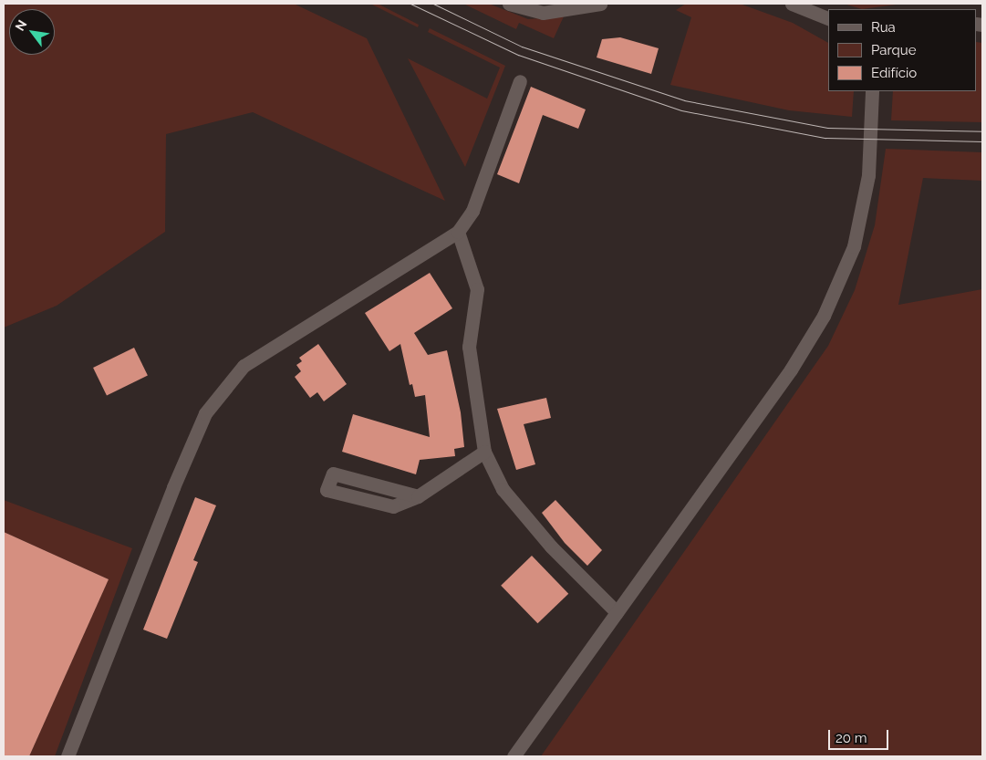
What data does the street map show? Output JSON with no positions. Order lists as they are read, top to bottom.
{
  "legend": ["Rua", "Parque", "Edifício"],
  "scale_bar": "20 m",
  "north": "top left"
}
